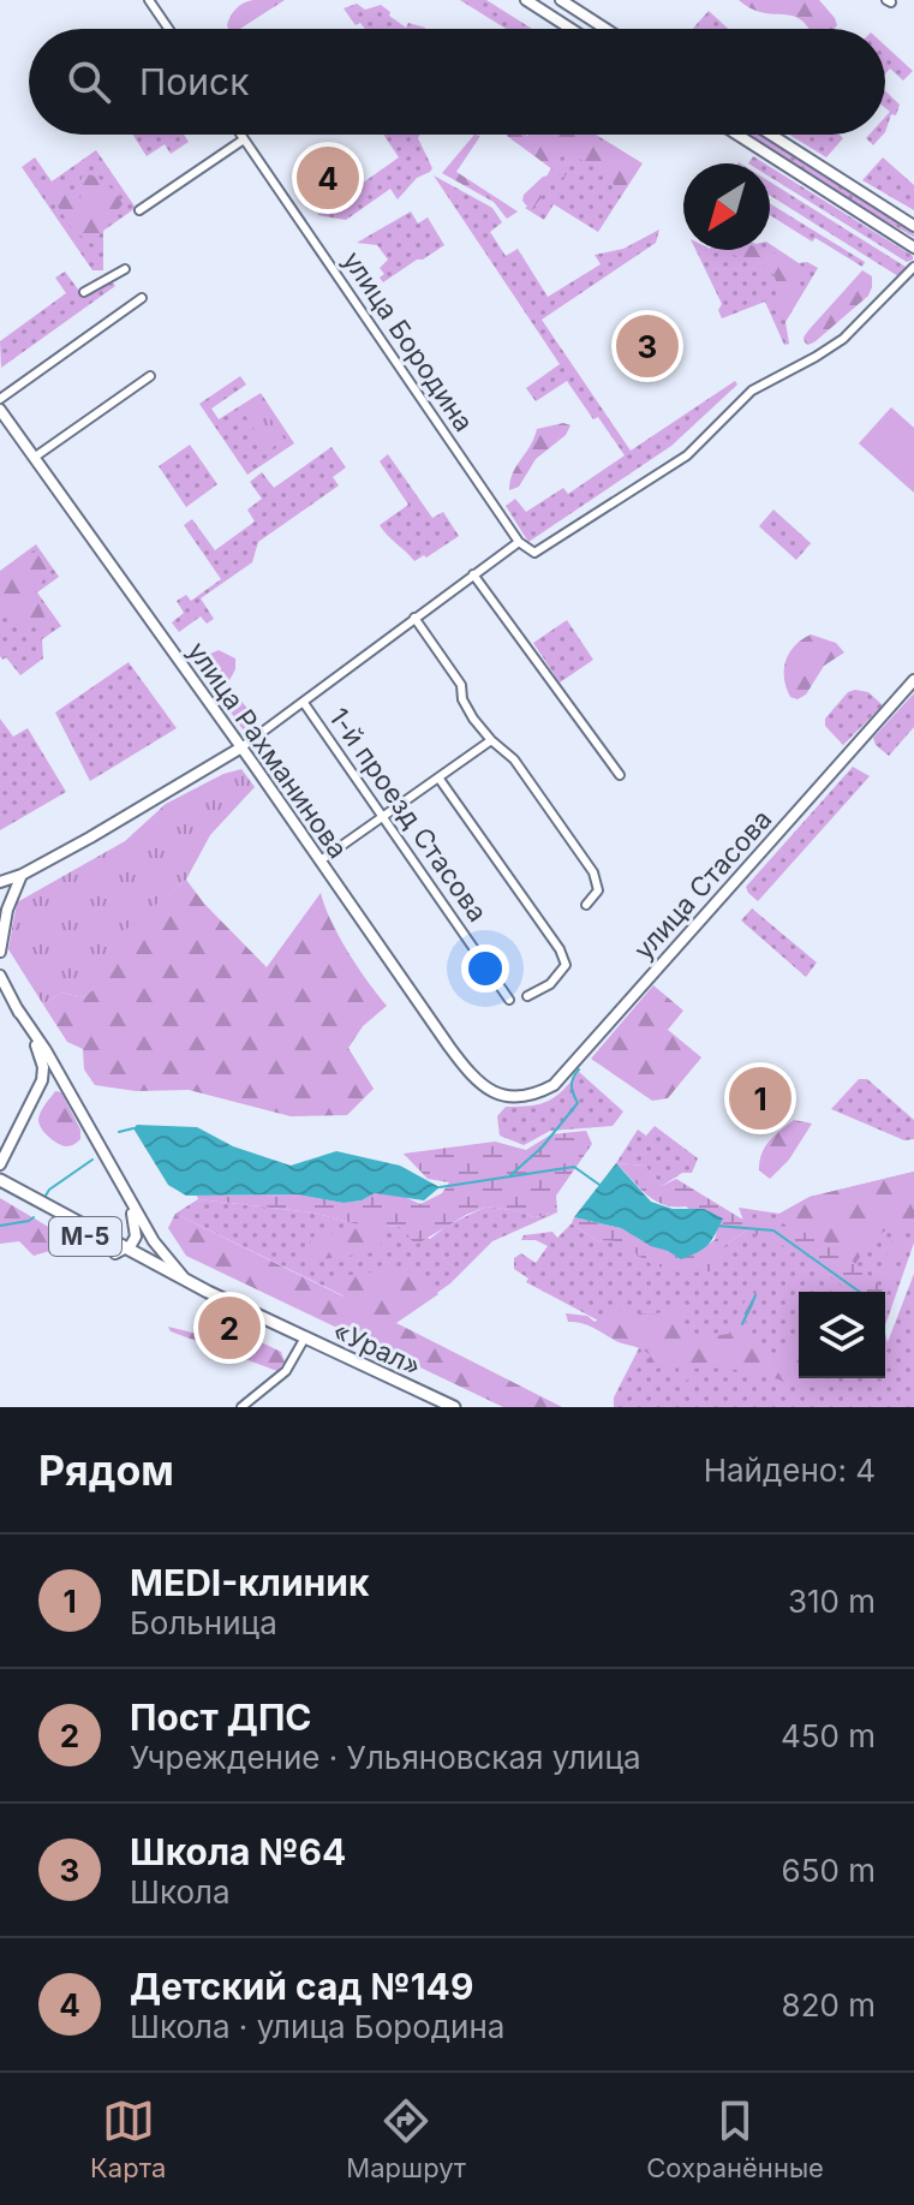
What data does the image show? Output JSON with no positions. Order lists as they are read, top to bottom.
{
  "streets": {
    "highway": ["М-5", "«Урал»"],
    "main road": ["улица Рахманинова", "улица Стасова"],
    "street": ["улица Бородина", "1-й проезд Стасова"]
  },
  "crossings": [
    ["улица Рахманинова", "улица Стасова"],
    ["М-5", "«Урал»"]
  ],
  "north": "bottom left",
  "page": {
    "search": "Поиск",
    "pins": [
      "4",
      "3",
      "1",
      "2"
    ],
    "heading": ["Рядом", "Найдено: 4"],
    "list": [
      {
        "mark": "1",
        "name": "MEDI-клиник",
        "note": "Больница",
        "value": "310 m"
      },
      {
        "mark": "2",
        "name": "Пост ДПС",
        "note": "Учреждение · Ульяновская улица",
        "value": "450 m"
      },
      {
        "mark": "3",
        "name": "Школа №64",
        "note": "Школа",
        "value": "650 m"
      },
      {
        "mark": "4",
        "name": "Детский сад №149",
        "note": "Школа · улица Бородина",
        "value": "820 m"
      }
    ],
    "nav": ["Карта", "Маршрут", "Сохранённые"]
  }
}
